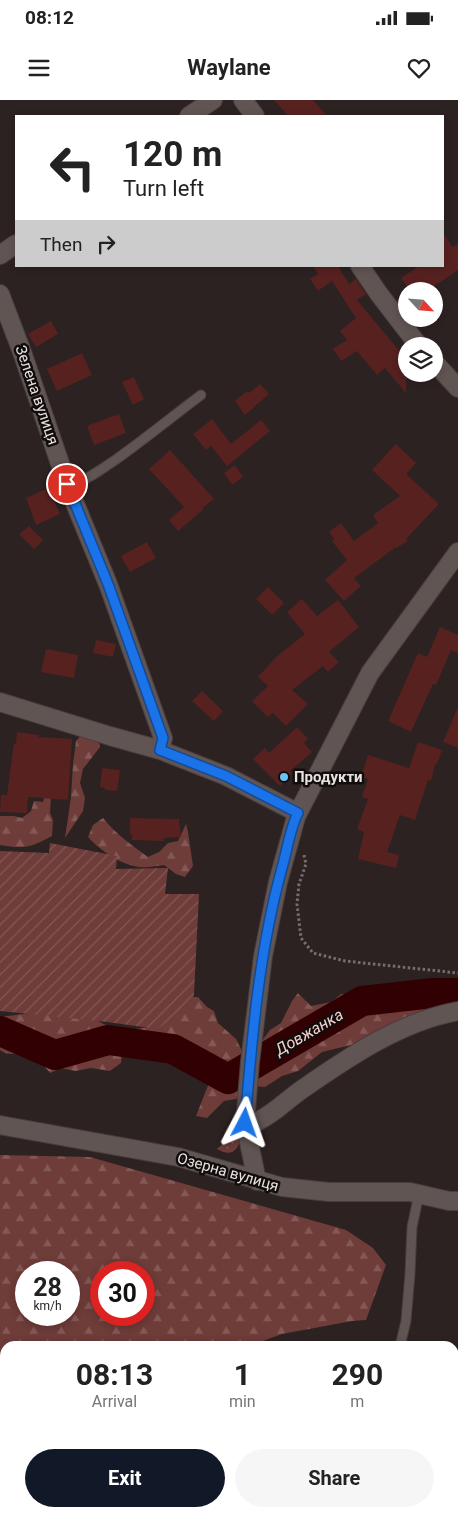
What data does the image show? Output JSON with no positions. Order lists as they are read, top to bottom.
{
  "streets": {
    "street": ["Зелена вулиця", "Озерна вулиця"]
  },
  "water": ["Довжанка"],
  "places": ["Продукти"],
  "north": "bottom right",
  "page": {
    "status": "08:12",
    "header": "Waylane",
    "turn": ["120 m", "Turn left"],
    "then": "Then",
    "speed": "28 km/h",
    "limit": "30",
    "eta": [
      "08:13",
      "Arrival",
      "1",
      "min",
      "290",
      "m"
    ],
    "buttons": ["Exit", "Share"]
  }
}
